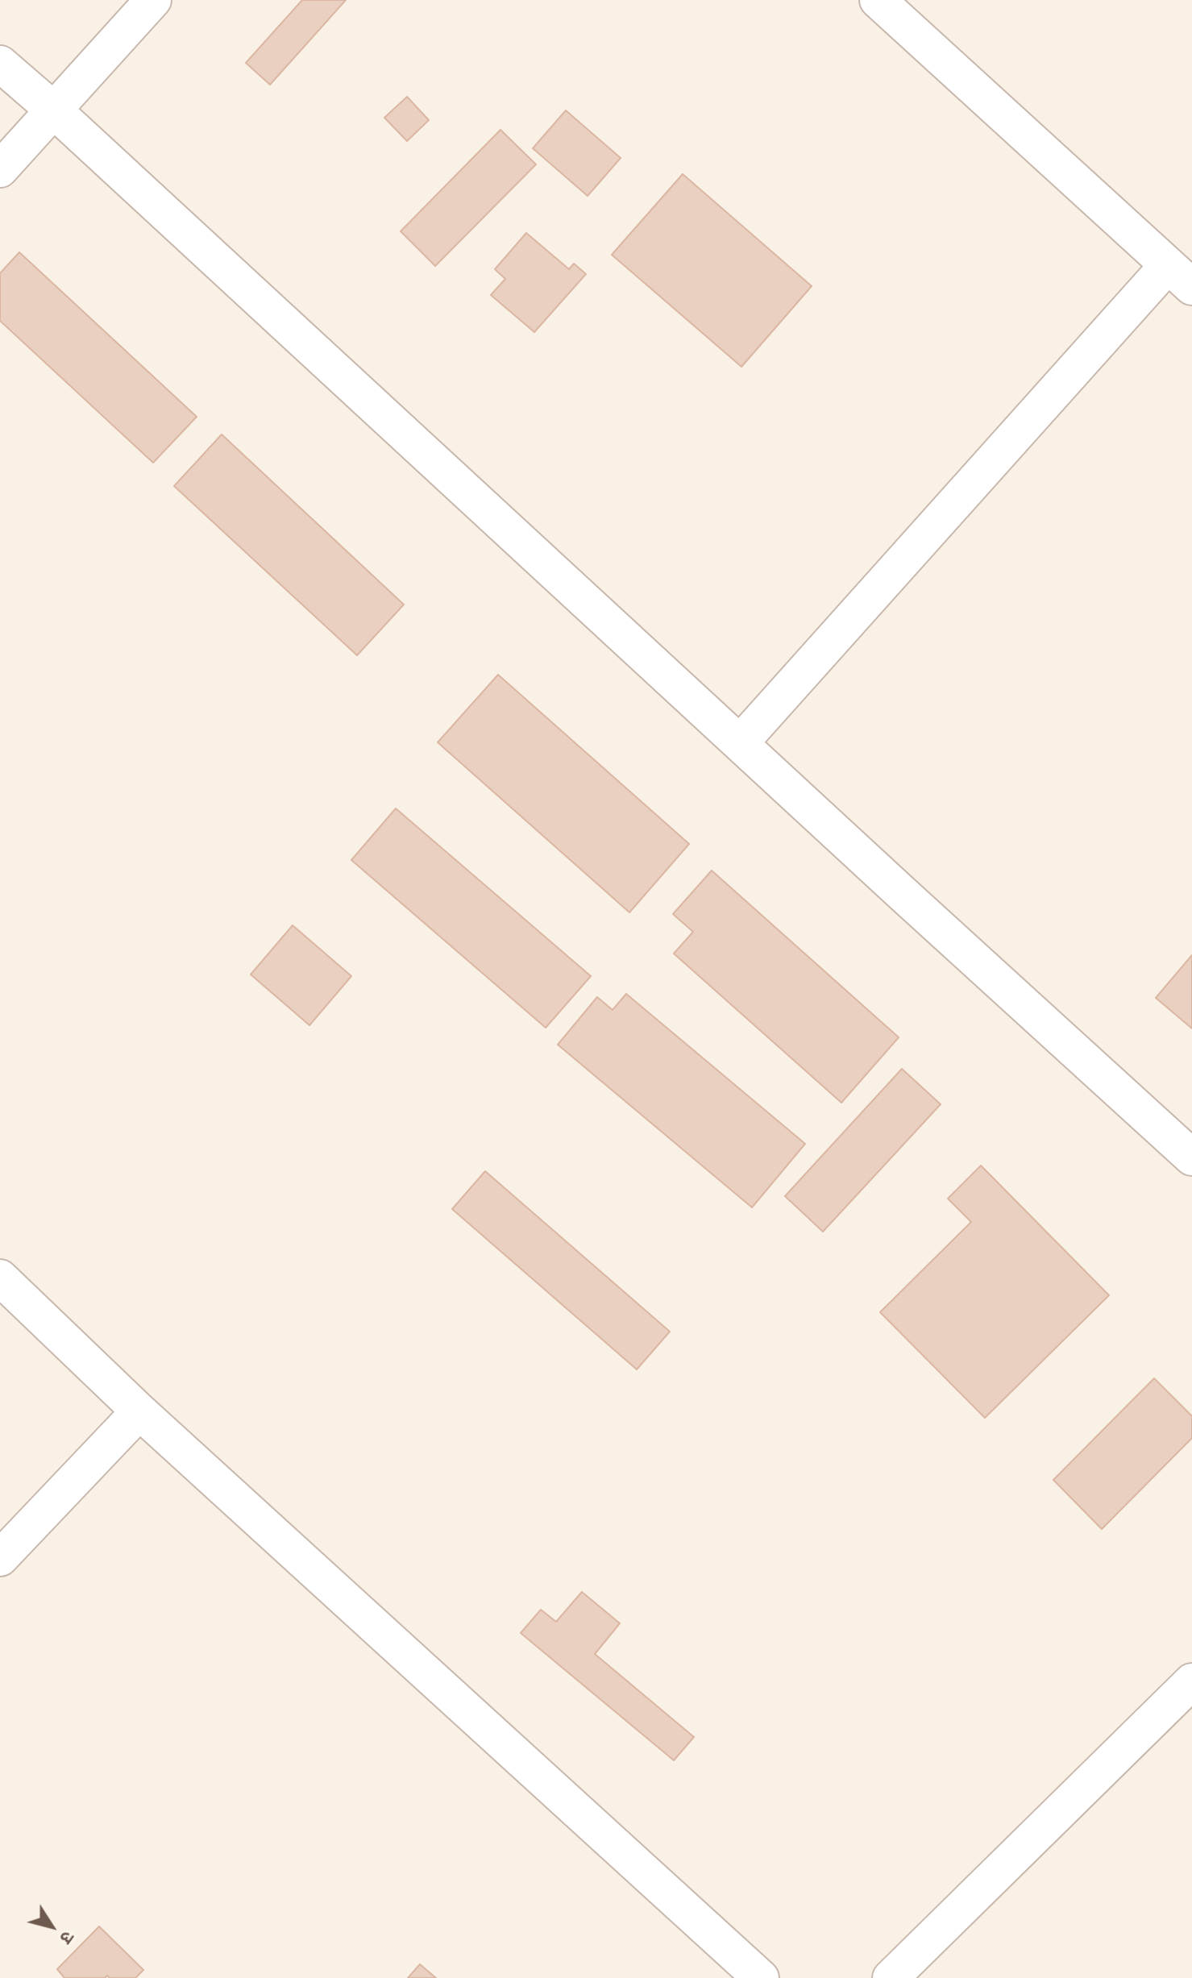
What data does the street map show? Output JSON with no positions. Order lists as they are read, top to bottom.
{
  "north": "bottom right"
}
